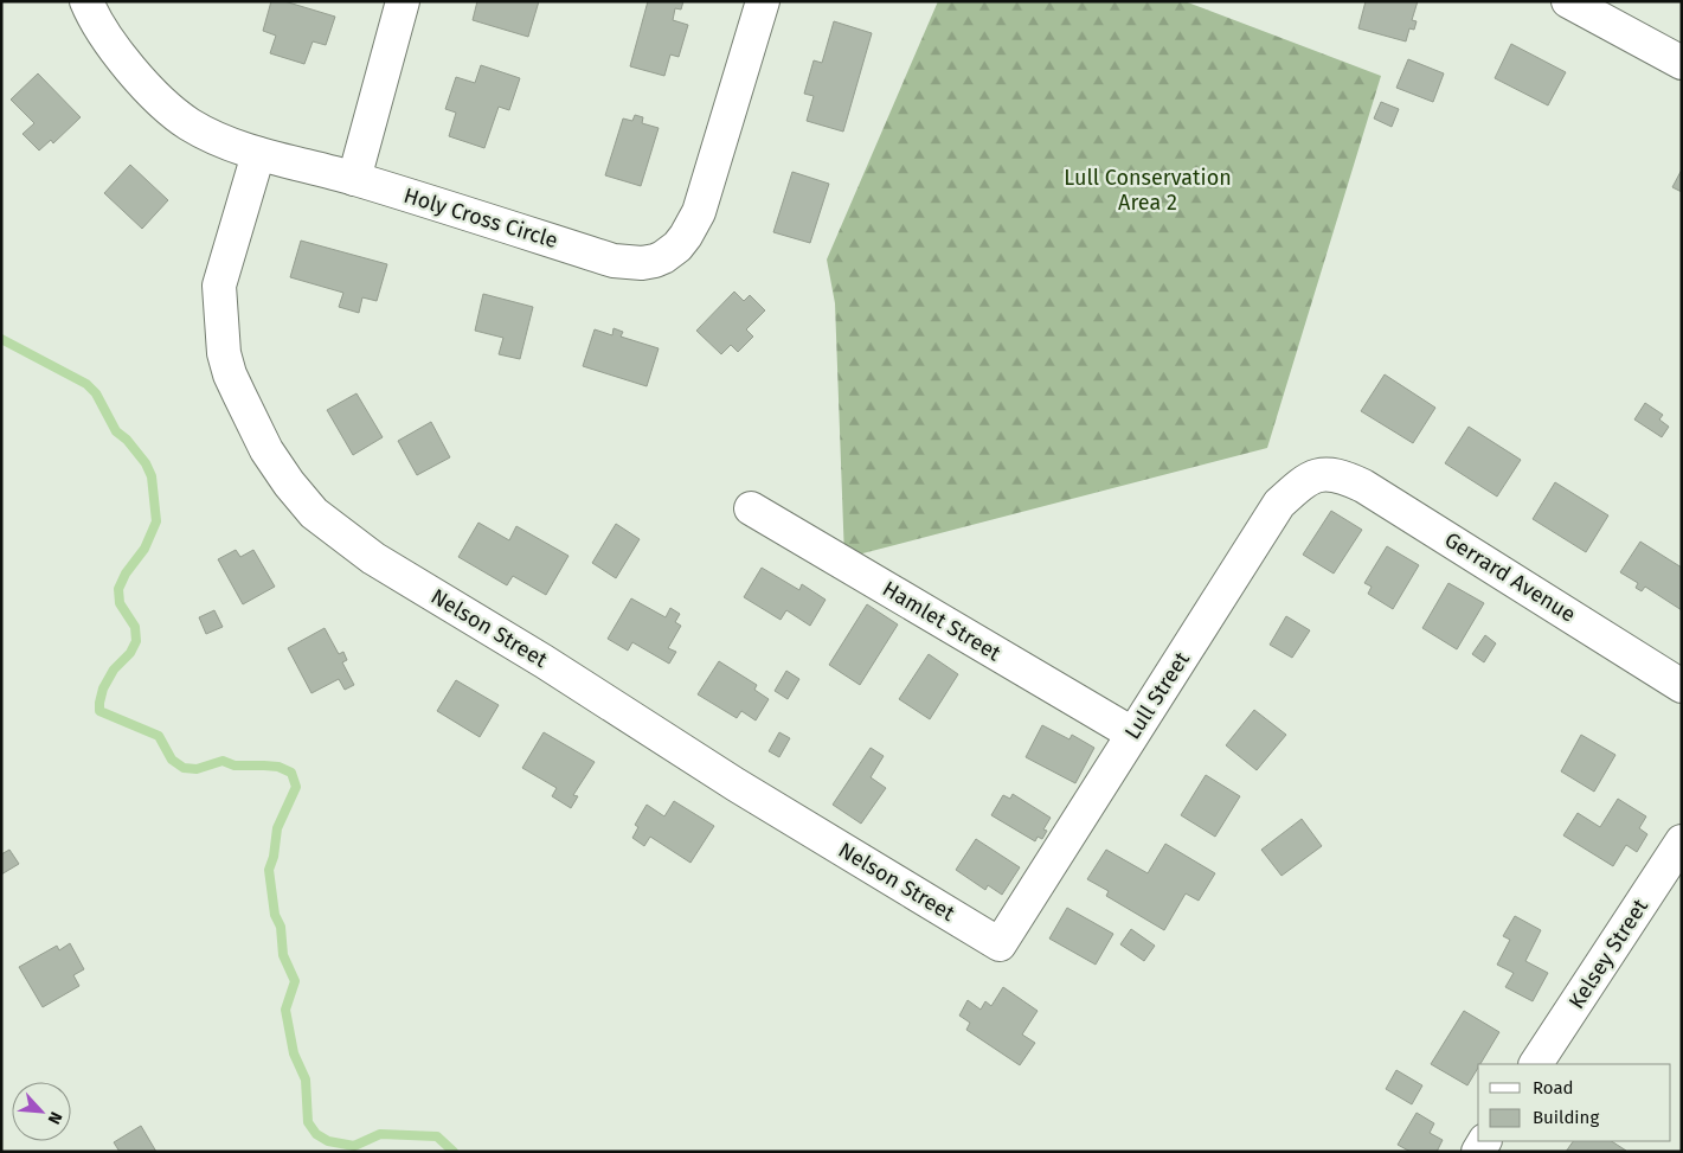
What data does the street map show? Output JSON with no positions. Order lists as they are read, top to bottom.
{
  "streets": {
    "street": [
      "Holy Cross Circle",
      "Gerrard Avenue",
      "Hamlet Street",
      "Nelson Street",
      "Lull Street",
      "Kelsey Street"
    ]
  },
  "crossings": [
    ["Holy Cross Circle", "Nelson Street"],
    ["Gerrard Avenue", "Lull Street"],
    ["Hamlet Street", "Lull Street"],
    ["Nelson Street", "Lull Street"]
  ],
  "parks": ["Lull Conservation Area 2"],
  "legend": ["Road", "Building"],
  "north": "bottom right"
}
